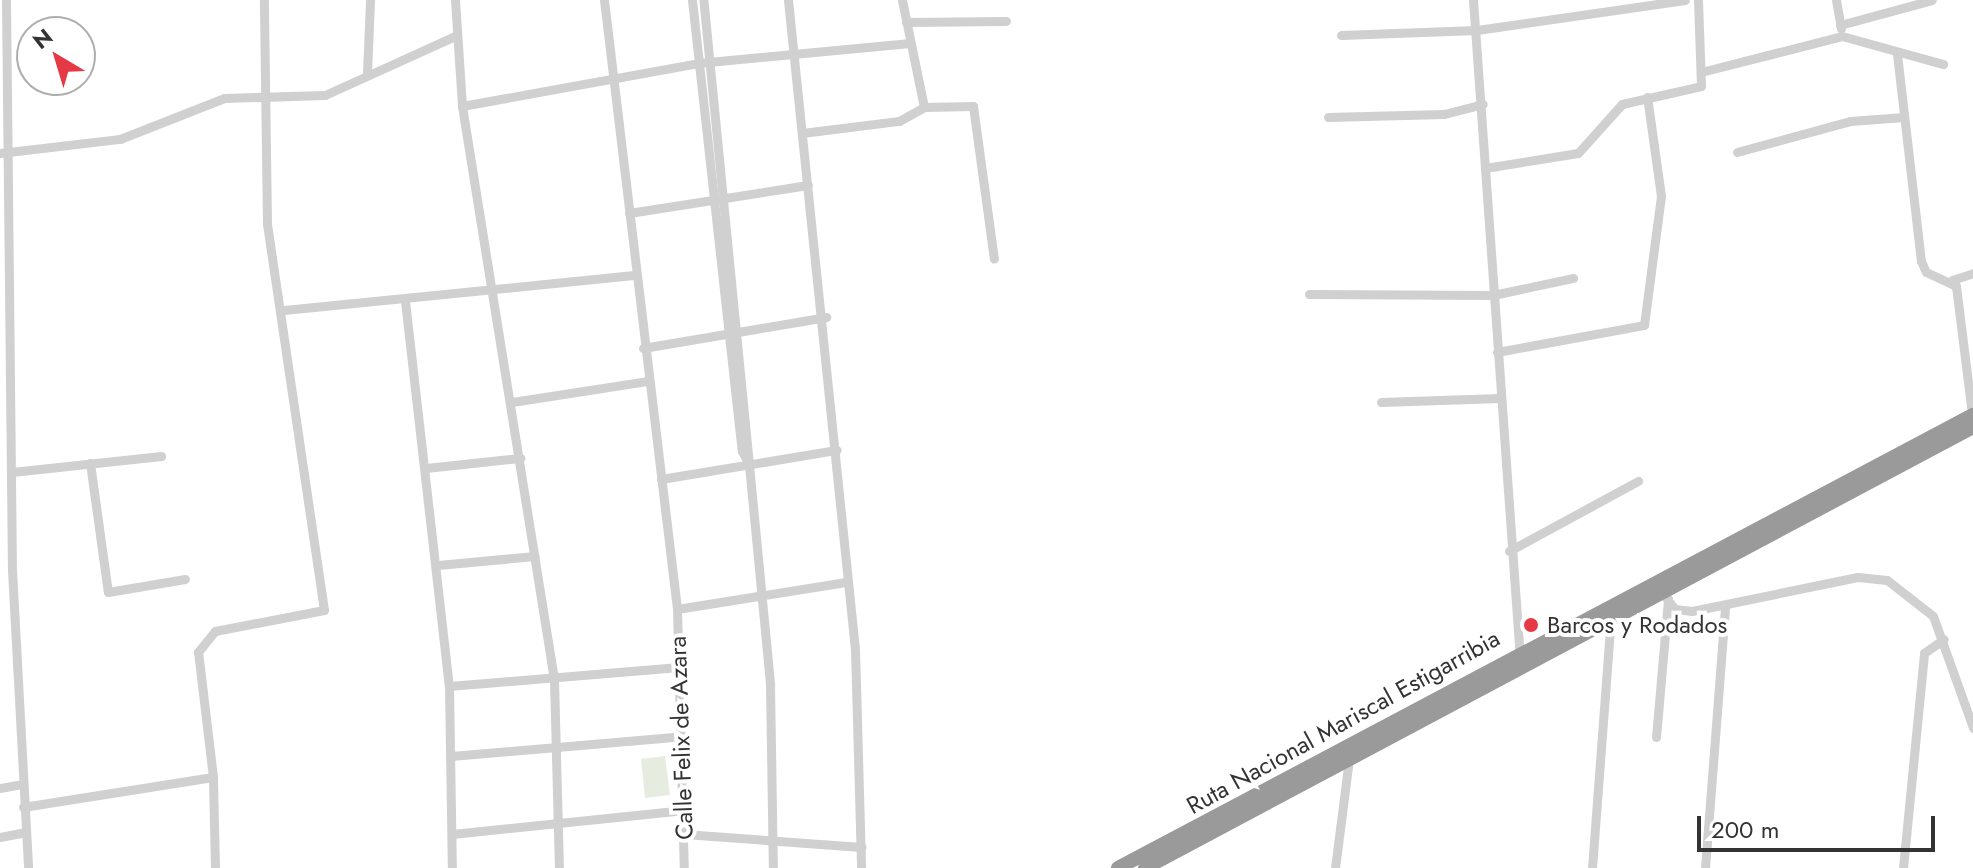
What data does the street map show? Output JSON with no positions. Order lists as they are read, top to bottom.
{
  "streets": {
    "highway": ["Ruta Nacional Mariscal Estigarribia"],
    "street": ["Calle Felix de Azara"]
  },
  "places": ["Barcos y Rodados"],
  "scale_bar": "200 m",
  "north": "top left"
}
